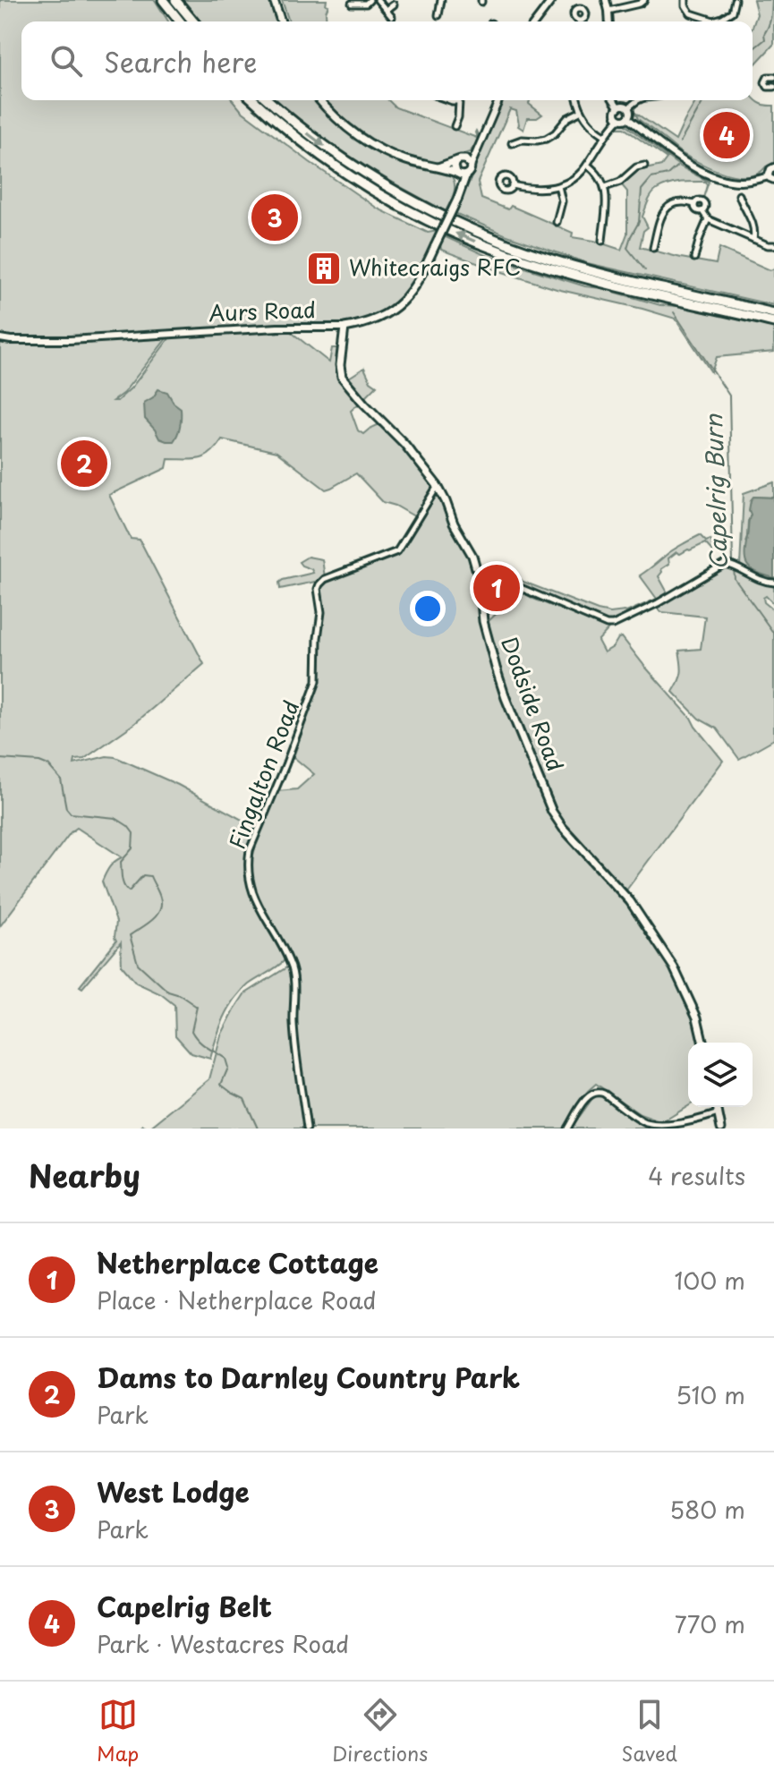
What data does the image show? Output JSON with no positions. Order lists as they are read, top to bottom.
{
  "streets": {
    "main road": ["Aurs Road", "Dodside Road"],
    "street": ["Fingalton Road"]
  },
  "crossings": [
    ["Aurs Road", "Dodside Road"],
    ["Dodside Road", "Fingalton Road"]
  ],
  "water": ["Capelrig Burn"],
  "places": {
    "building": ["Whitecraigs RFC"]
  },
  "page": {
    "search": "Search here",
    "pins": [
      "4",
      "3",
      "2",
      "1"
    ],
    "heading": ["Nearby", "4 results"],
    "list": [
      {
        "mark": "1",
        "name": "Netherplace Cottage",
        "note": "Place · Netherplace Road",
        "value": "100 m"
      },
      {
        "mark": "2",
        "name": "Dams to Darnley Country Park",
        "note": "Park",
        "value": "510 m"
      },
      {
        "mark": "3",
        "name": "West Lodge",
        "note": "Park",
        "value": "580 m"
      },
      {
        "mark": "4",
        "name": "Capelrig Belt",
        "note": "Park · Westacres Road",
        "value": "770 m"
      }
    ],
    "nav": ["Map", "Directions", "Saved"]
  }
}
